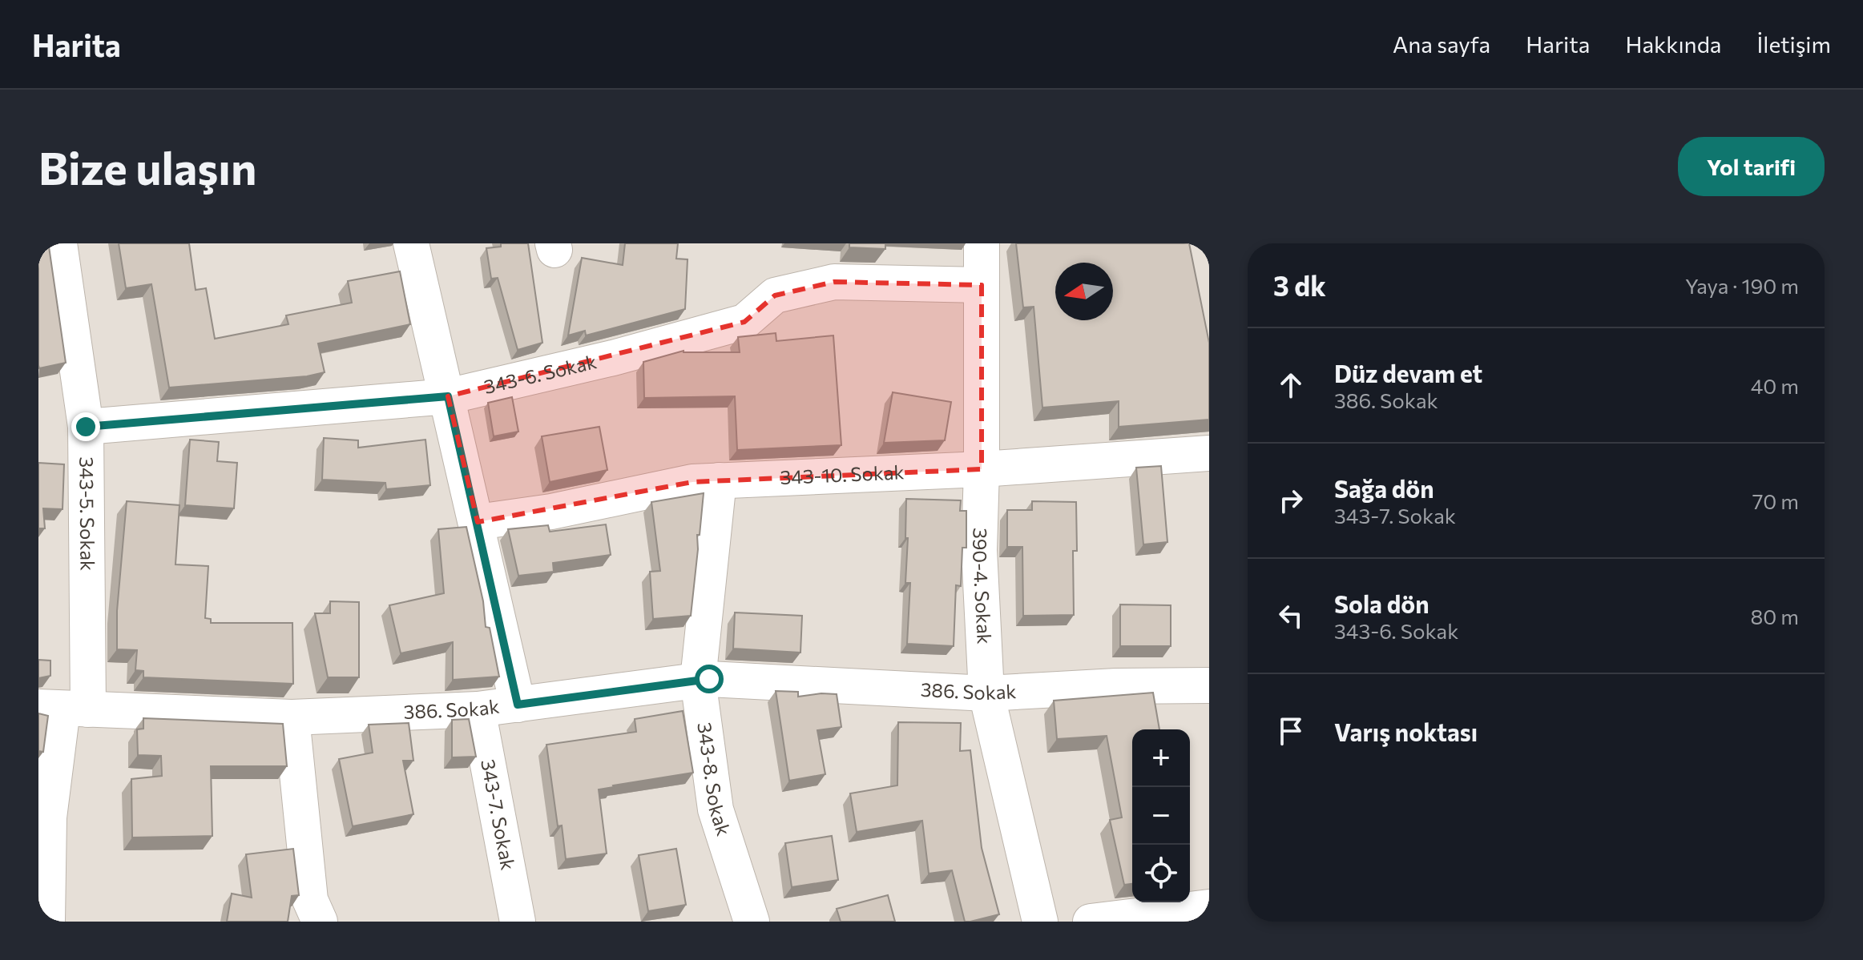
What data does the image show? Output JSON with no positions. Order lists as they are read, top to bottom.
{
  "streets": {
    "street": [
      "343-6. Sokak",
      "343-10. Sokak",
      "343-5. Sokak",
      "390-4. Sokak",
      "386. Sokak",
      "343-8. Sokak",
      "343-7. Sokak"
    ]
  },
  "crossings": [
    ["343-6. Sokak", "343-5. Sokak"],
    ["343-6. Sokak", "390-4. Sokak"],
    ["343-10. Sokak", "390-4. Sokak"],
    ["343-10. Sokak", "343-8. Sokak"],
    ["343-5. Sokak", "386. Sokak"],
    ["390-4. Sokak", "386. Sokak"],
    ["386. Sokak", "343-8. Sokak"],
    ["386. Sokak", "343-7. Sokak"]
  ],
  "north": "left",
  "page": {
    "header": "Harita",
    "nav": [
      "Ana sayfa",
      "Harita",
      "Hakkında",
      "İletişim"
    ],
    "buttons": "Yol tarifi",
    "title": "Bize ulaşın",
    "heading": ["3 dk", "Yaya · 190 m"],
    "list": [
      ["Düz devam et", "386. Sokak", "40 m"],
      ["Sağa dön", "343-7. Sokak", "70 m"],
      ["Sola dön", "343-6. Sokak", "80 m"],
      "Varış noktası"
    ],
    "map_buttons": ["+", "−"]
  }
}
